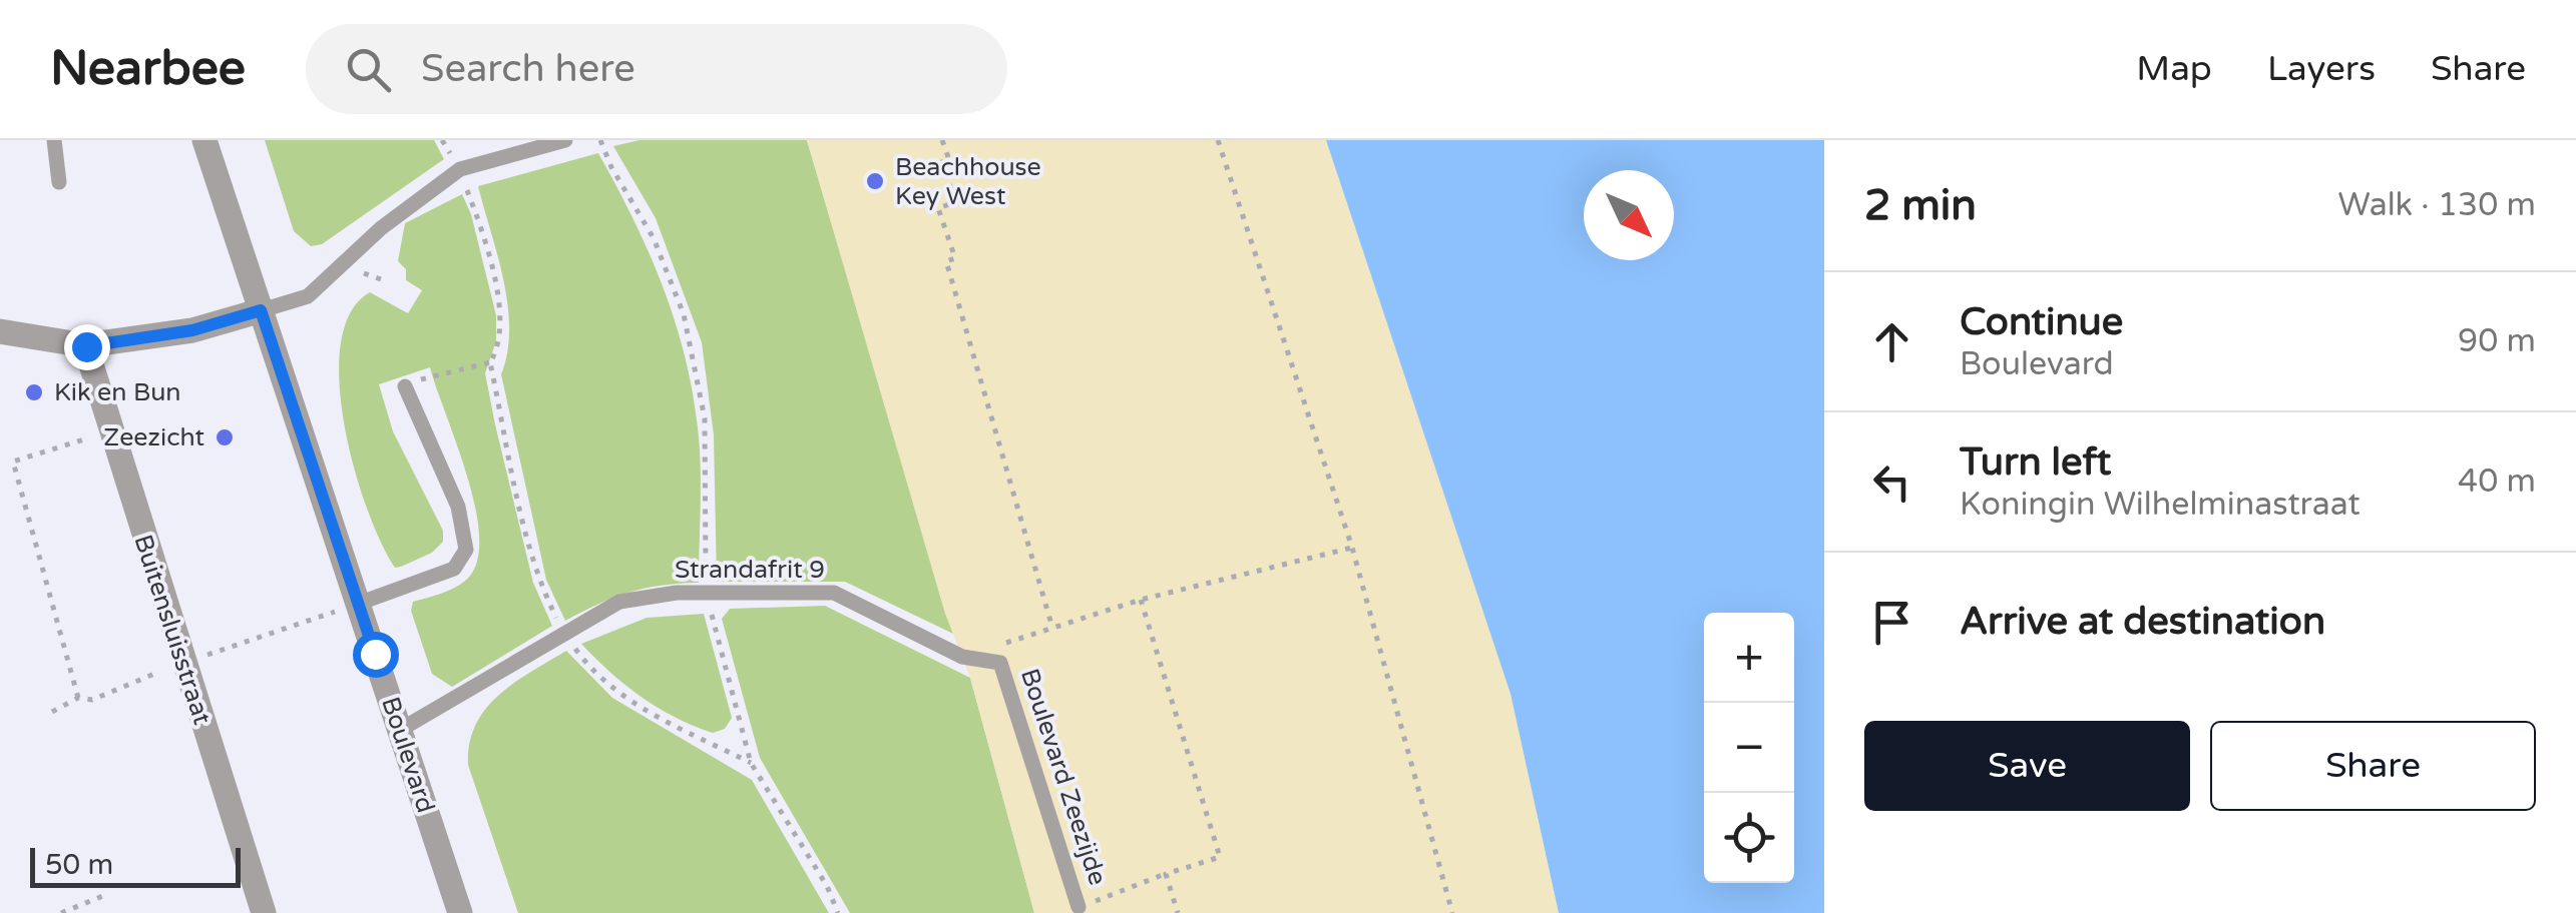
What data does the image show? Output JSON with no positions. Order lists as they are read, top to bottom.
{
  "streets": {
    "street": ["Buitensluisstraat", "Boulevard"],
    "lane": ["Strandafrit 9", "Boulevard Zeezijde"]
  },
  "crossings": [
    ["Strandafrit 9", "Boulevard"],
    ["Strandafrit 9", "Boulevard Zeezijde"]
  ],
  "places": ["Beachhouse Key West", "Kik en Bun", "Zeezicht"],
  "scale_bar": "50 m",
  "north": "bottom right",
  "page": {
    "header": "Nearbee",
    "search": "Search here",
    "nav": ["Map", "Layers", "Share"],
    "heading": ["2 min", "Walk · 130 m"],
    "list": [
      ["Continue", "Boulevard", "90 m"],
      ["Turn left", "Koningin Wilhelminastraat", "40 m"],
      "Arrive at destination"
    ],
    "map_buttons": ["+", "−"],
    "buttons": ["Save", "Share"],
    "scale": "50 m"
  }
}
